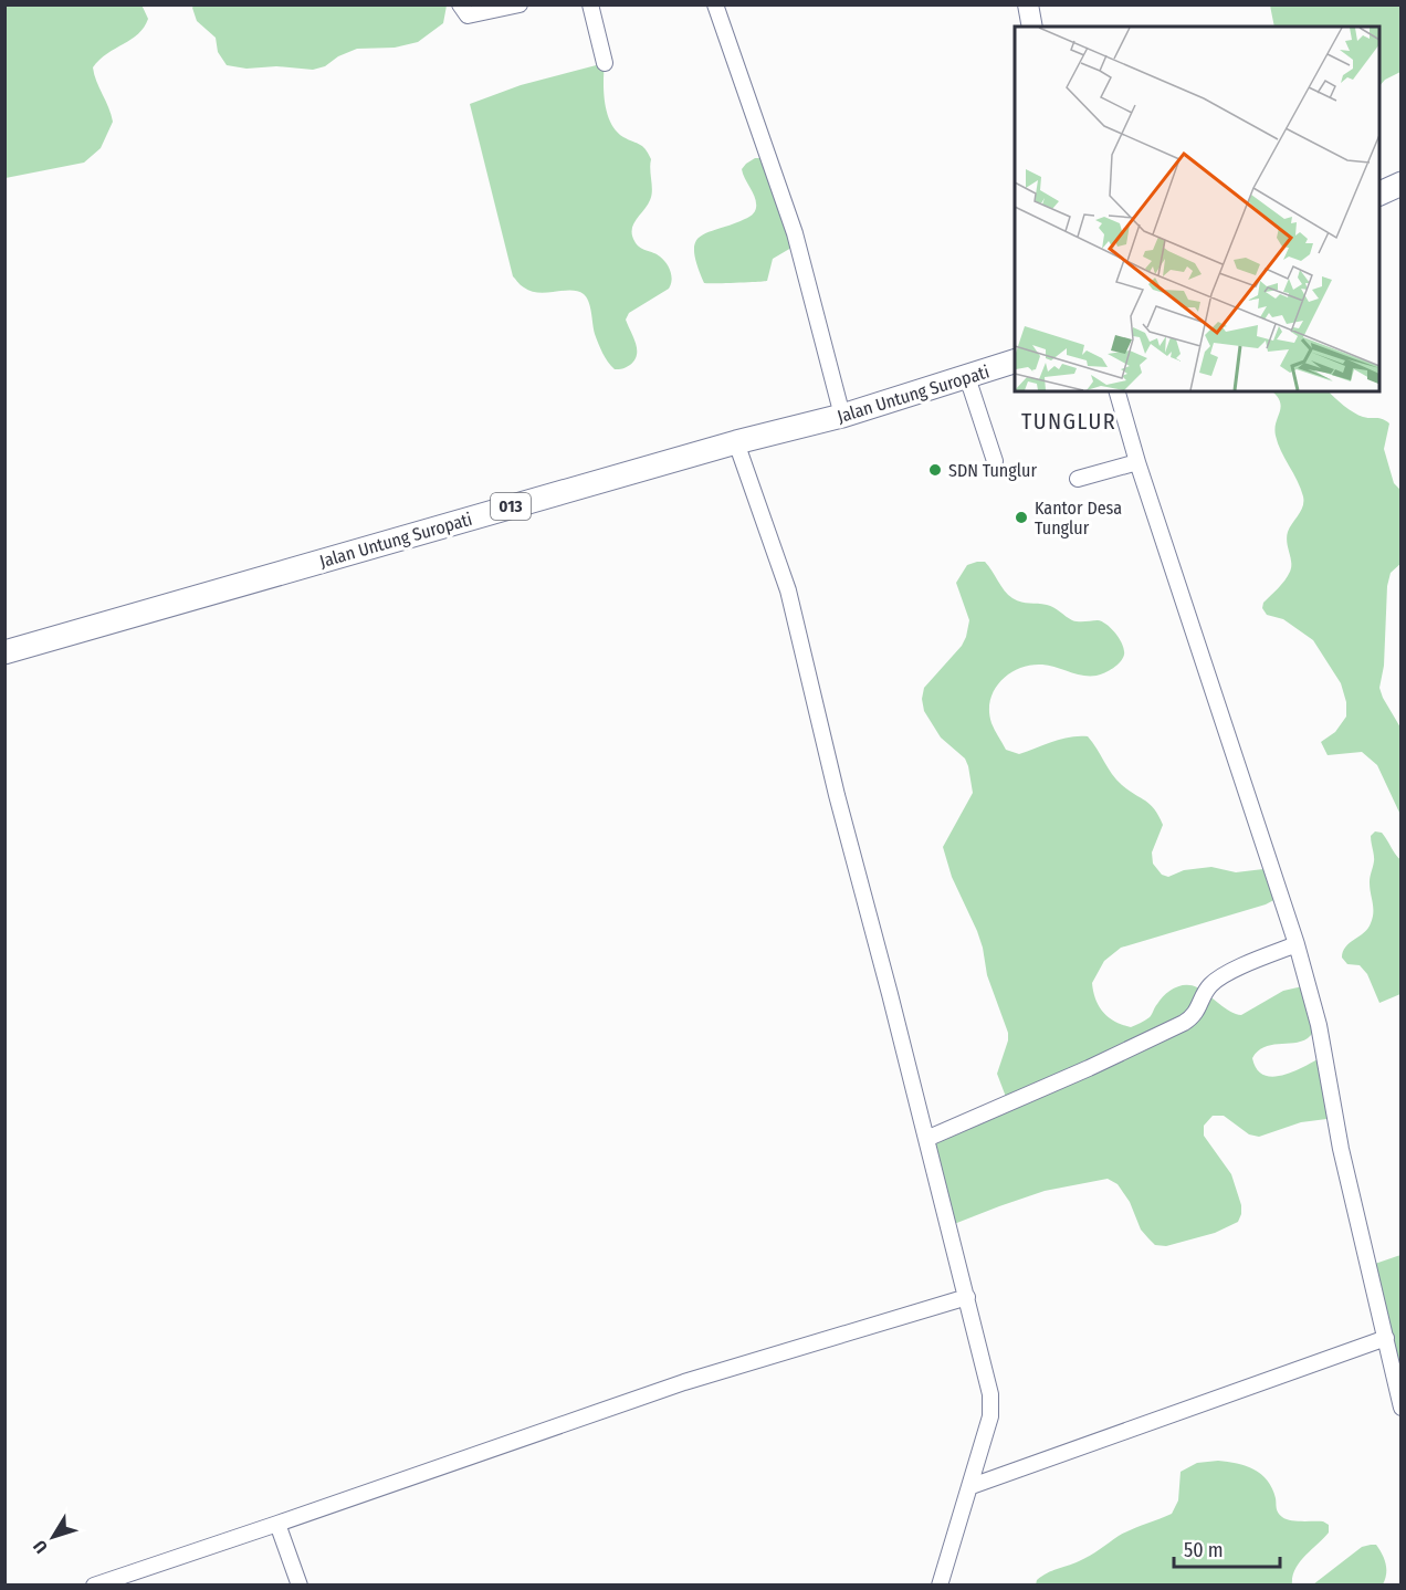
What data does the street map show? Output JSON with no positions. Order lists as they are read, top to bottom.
{
  "streets": {
    "main road": ["Jalan Untung Suropati", "013"]
  },
  "districts": ["TUNGLUR"],
  "places": ["SDN Tunglur", "Kantor Desa Tunglur"],
  "scale_bar": "50 m",
  "north": "bottom left"
}
